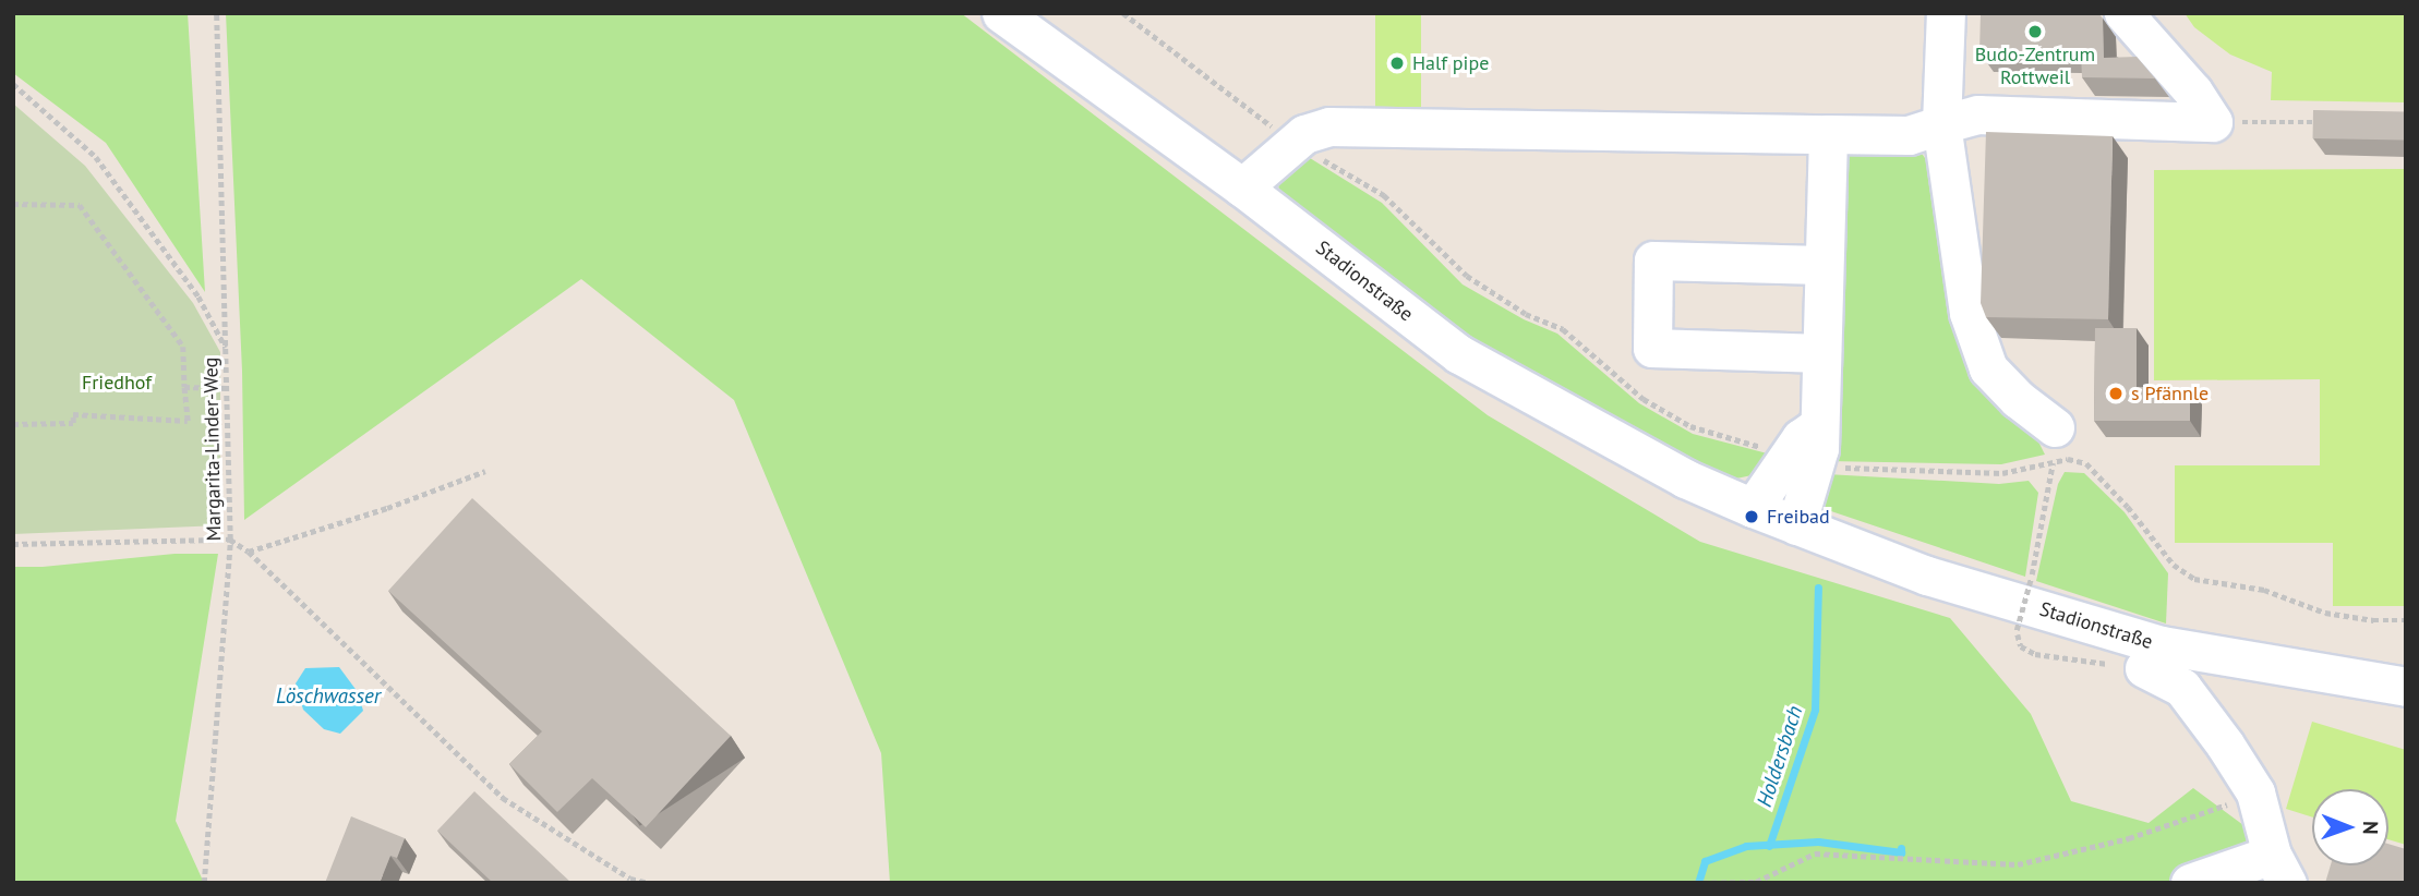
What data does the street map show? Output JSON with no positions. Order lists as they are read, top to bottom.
{
  "streets": {
    "street": ["Stadionstraße"],
    "path": ["Margarita-Linder-Weg"]
  },
  "water": ["Löschwasser", "Holdersbach"],
  "parks": ["Friedhof"],
  "places": [
    "Budo-Zentrum Rottweil",
    "Half pipe",
    "s Pfännle",
    "Freibad"
  ],
  "north": "right"
}
